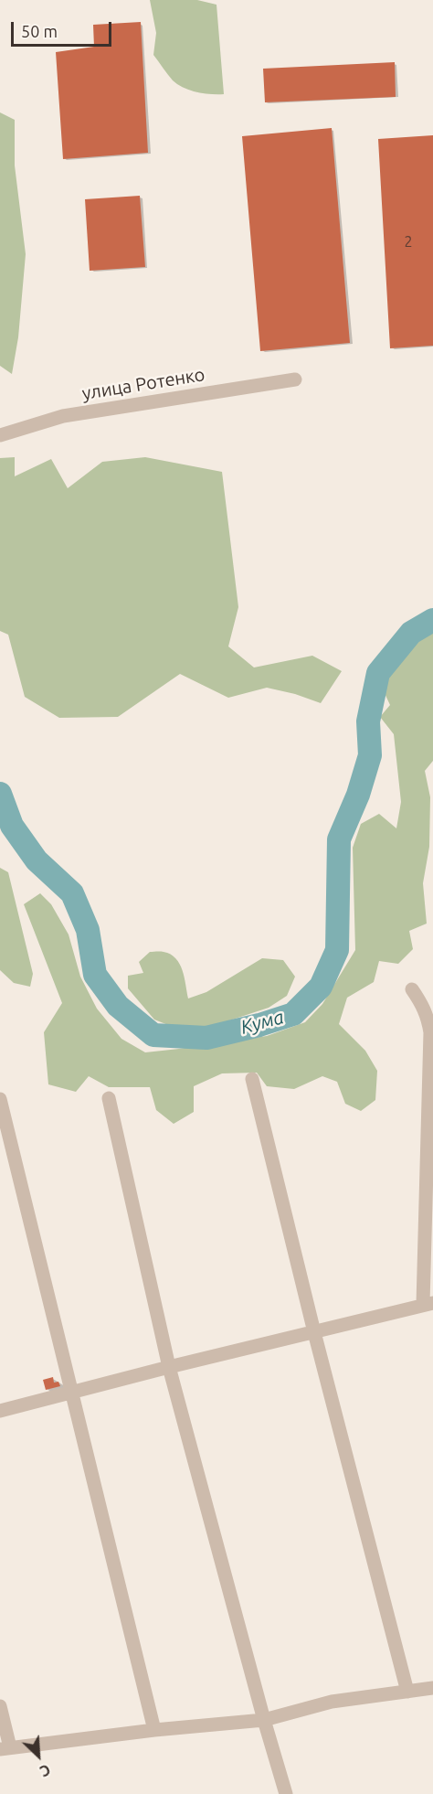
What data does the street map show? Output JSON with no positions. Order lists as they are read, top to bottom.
{
  "streets": {
    "street": ["улица Ротенко"]
  },
  "water": ["Кума"],
  "house_numbers": ["2"],
  "scale_bar": "50 m",
  "north": "bottom right"
}
